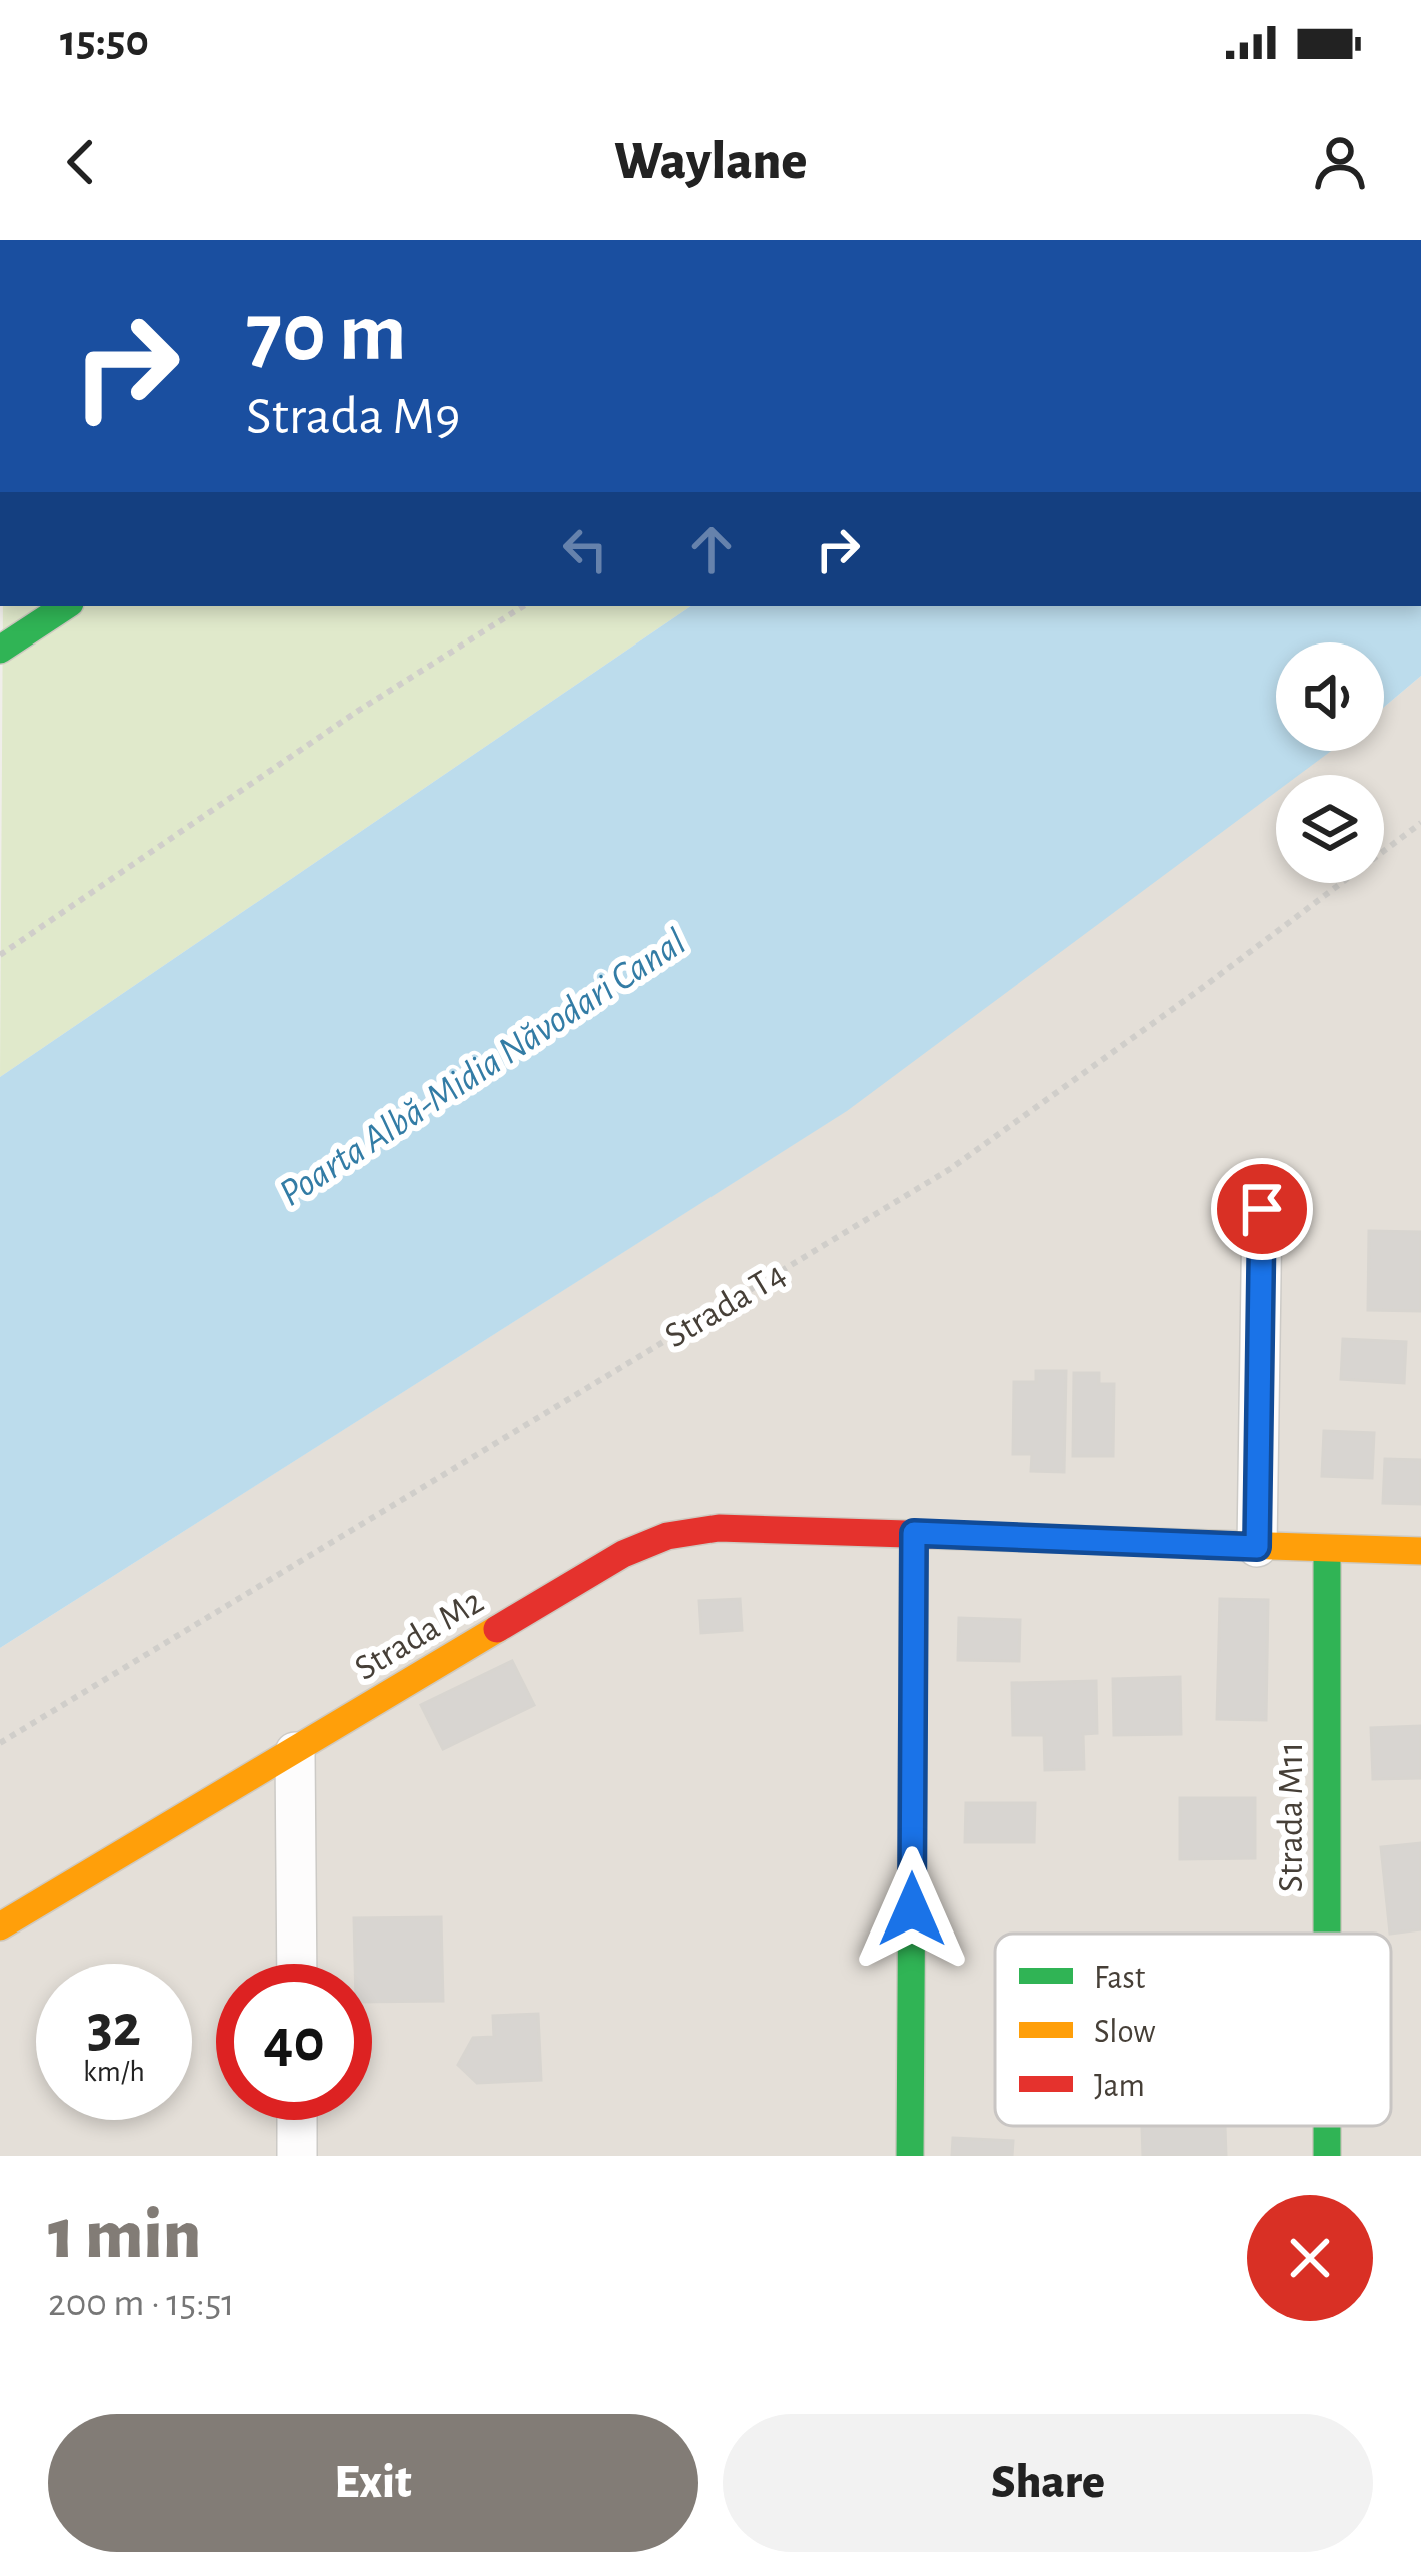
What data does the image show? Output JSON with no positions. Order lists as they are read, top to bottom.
{
  "streets": {
    "street": ["Strada M2", "Strada M11"],
    "path": ["Strada T4"]
  },
  "crossings": [
    ["Strada M2", "Strada M11"]
  ],
  "water": ["Poarta Albă-Midia Năvodari Canal"],
  "legend": ["Fast", "Slow", "Jam"],
  "page": {
    "status": "15:50",
    "header": "Waylane",
    "turn": ["70 m", "Strada M9"],
    "speed": "32 km/h",
    "limit": "40",
    "heading": ["1 min", "200 m · 15:51"],
    "buttons": ["Exit", "Share"]
  }
}
